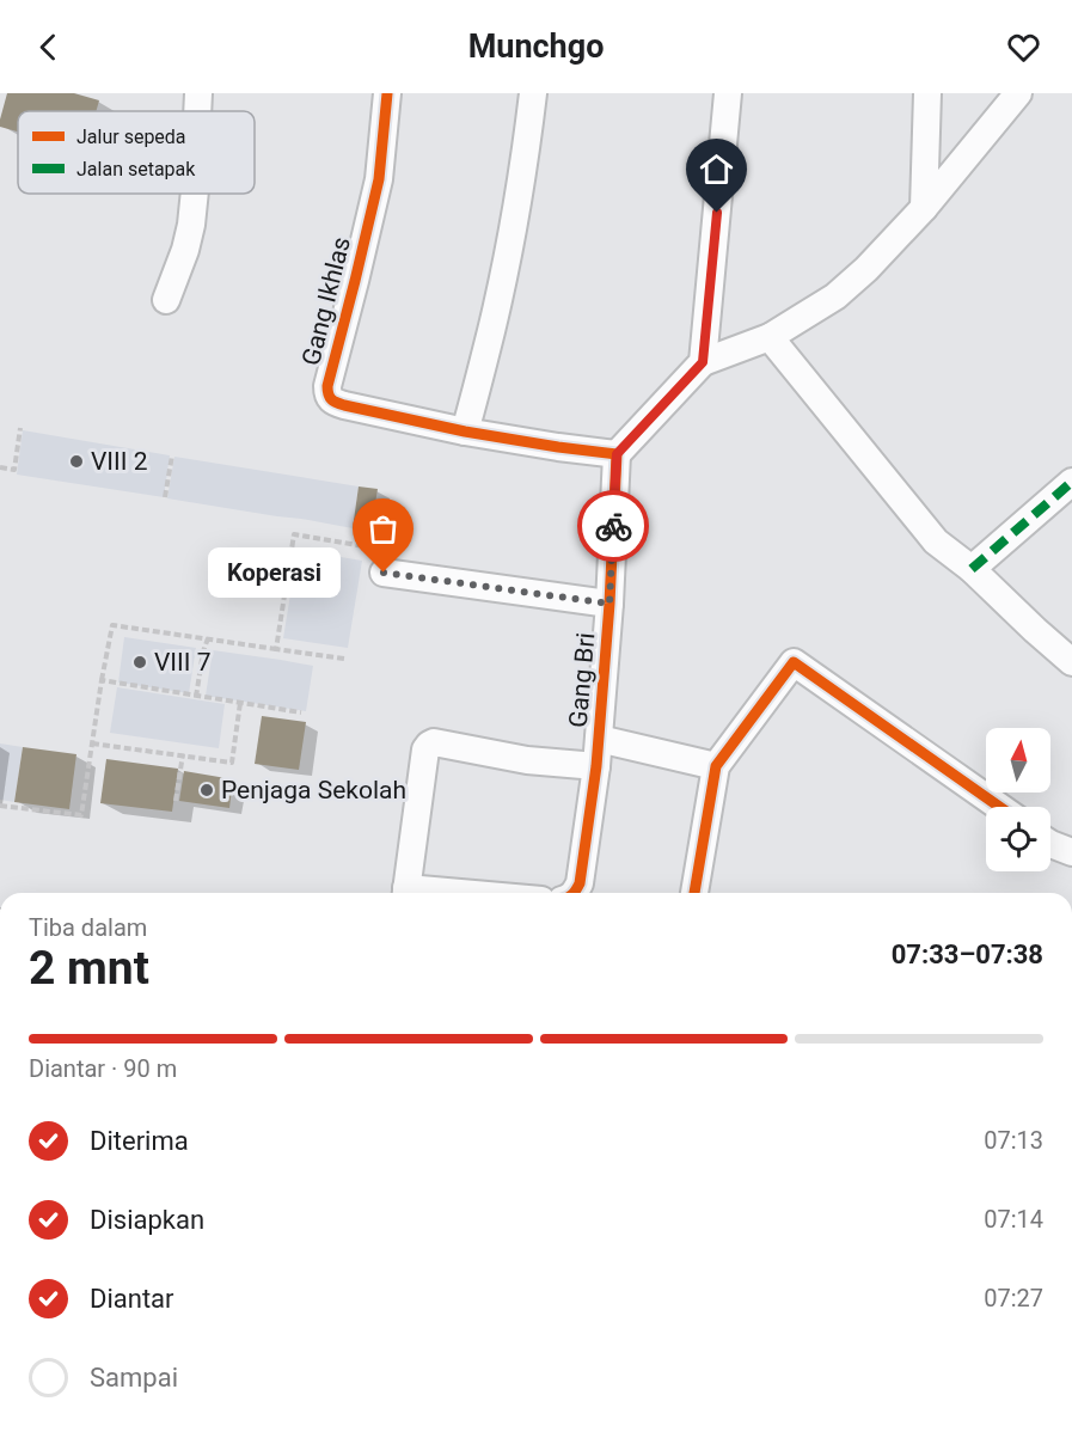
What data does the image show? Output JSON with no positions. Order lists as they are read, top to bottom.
{
  "streets": {
    "street": ["Gang Ikhlas", "Gang Bri"]
  },
  "crossings": [
    ["Gang Ikhlas", "Gang Bri"]
  ],
  "places": [
    "VIII 2",
    "Koperasi",
    "VIII 7",
    "Penjaga Sekolah"
  ],
  "legend": ["Jalur sepeda", "Jalan setapak"],
  "north": "top",
  "page": {
    "header": "Munchgo",
    "bubble": "Koperasi",
    "heading": ["2 mnt", "Tiba dalam", "07:33–07:38"],
    "bar": "Diantar · 90 m",
    "list": [
      ["Diterima", "07:13"],
      ["Disiapkan", "07:14"],
      ["Diantar", "07:27"],
      "Sampai"
    ]
  }
}
